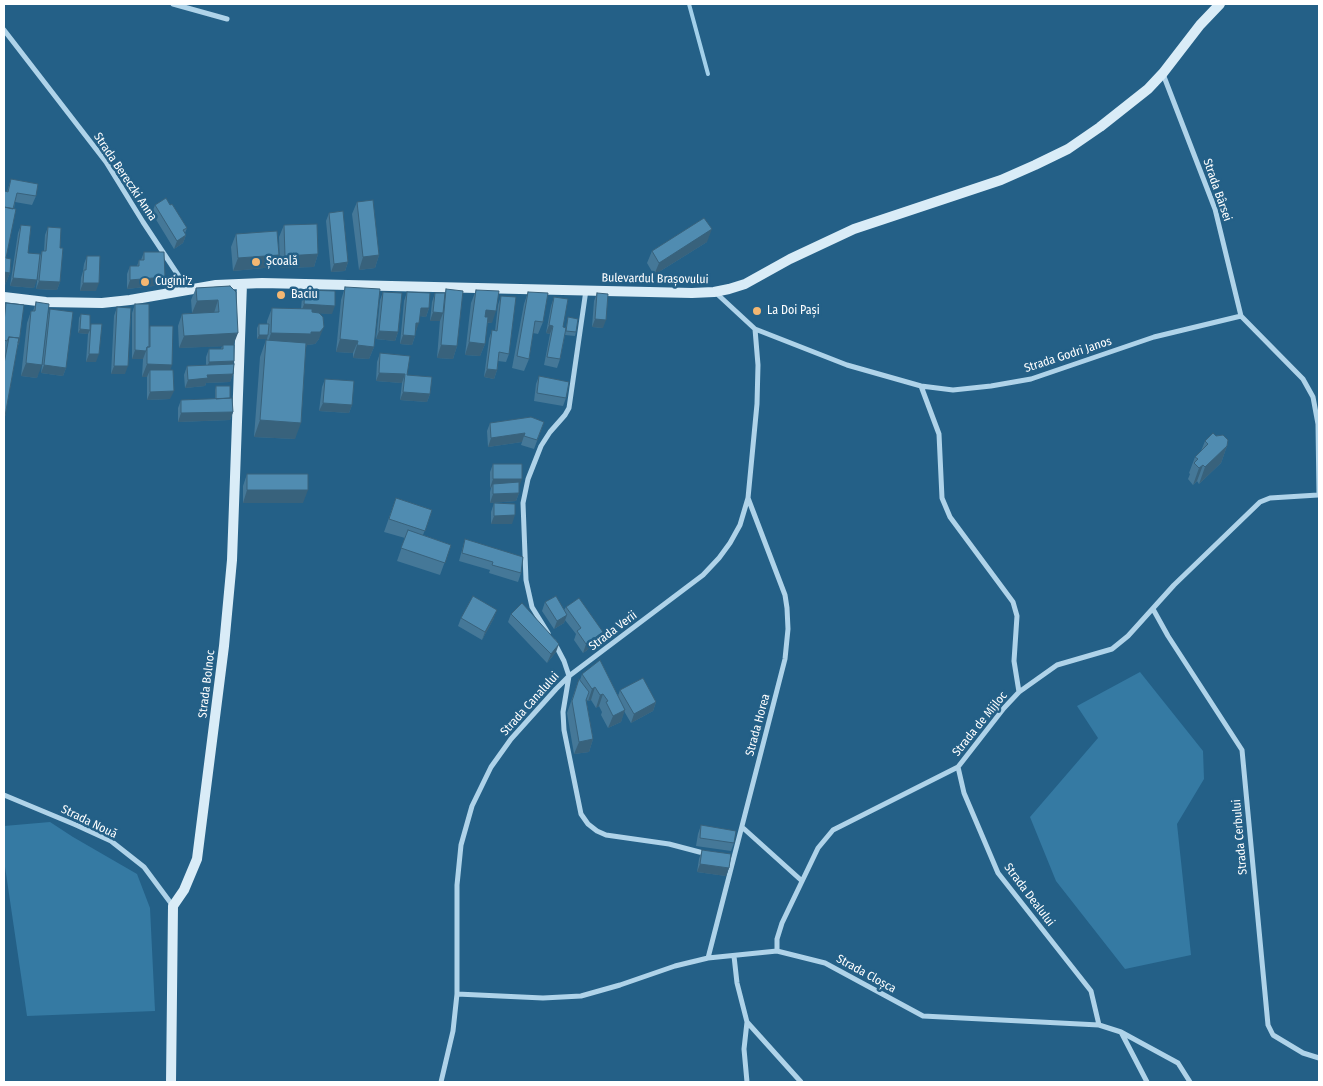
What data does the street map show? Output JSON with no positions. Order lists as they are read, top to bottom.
{
  "streets": {
    "main road": ["Bulevardul Brașovului", "Strada Bolnoc"],
    "street": [
      "Strada Bereczki Anna",
      "Strada Bârsei",
      "Strada Godri Janos",
      "Strada Verii",
      "Strada Canalului",
      "Strada de Mijloc",
      "Strada Horea",
      "Strada Nouă",
      "Strada Cerbului",
      "Strada Dealului",
      "Strada Cloșca"
    ]
  },
  "crossings": [
    ["Strada Bereczki Anna", "Bulevardul Brașovului"],
    ["Strada Bârsei", "Bulevardul Brașovului"],
    ["Strada Bârsei", "Strada Godri Janos"],
    ["Bulevardul Brașovului", "Strada Godri Janos"],
    ["Bulevardul Brașovului", "Strada Bolnoc"],
    ["Bulevardul Brașovului", "Strada Canalului"],
    ["Strada Godri Janos", "Strada Verii"],
    ["Strada Godri Janos", "Strada de Mijloc"],
    ["Strada Verii", "Strada Canalului"],
    ["Strada Verii", "Strada Horea"],
    ["Strada Bolnoc", "Strada Nouă"],
    ["Strada Canalului", "Strada Cloșca"],
    ["Strada de Mijloc", "Strada Dealului"],
    ["Strada de Mijloc", "Strada Cloșca"],
    ["Strada Horea", "Strada Cloșca"],
    ["Strada Dealului", "Strada Cloșca"]
  ],
  "places": [
    "Școală",
    "Cugini'z",
    "Baciu",
    "La Doi Pași"
  ]
}
